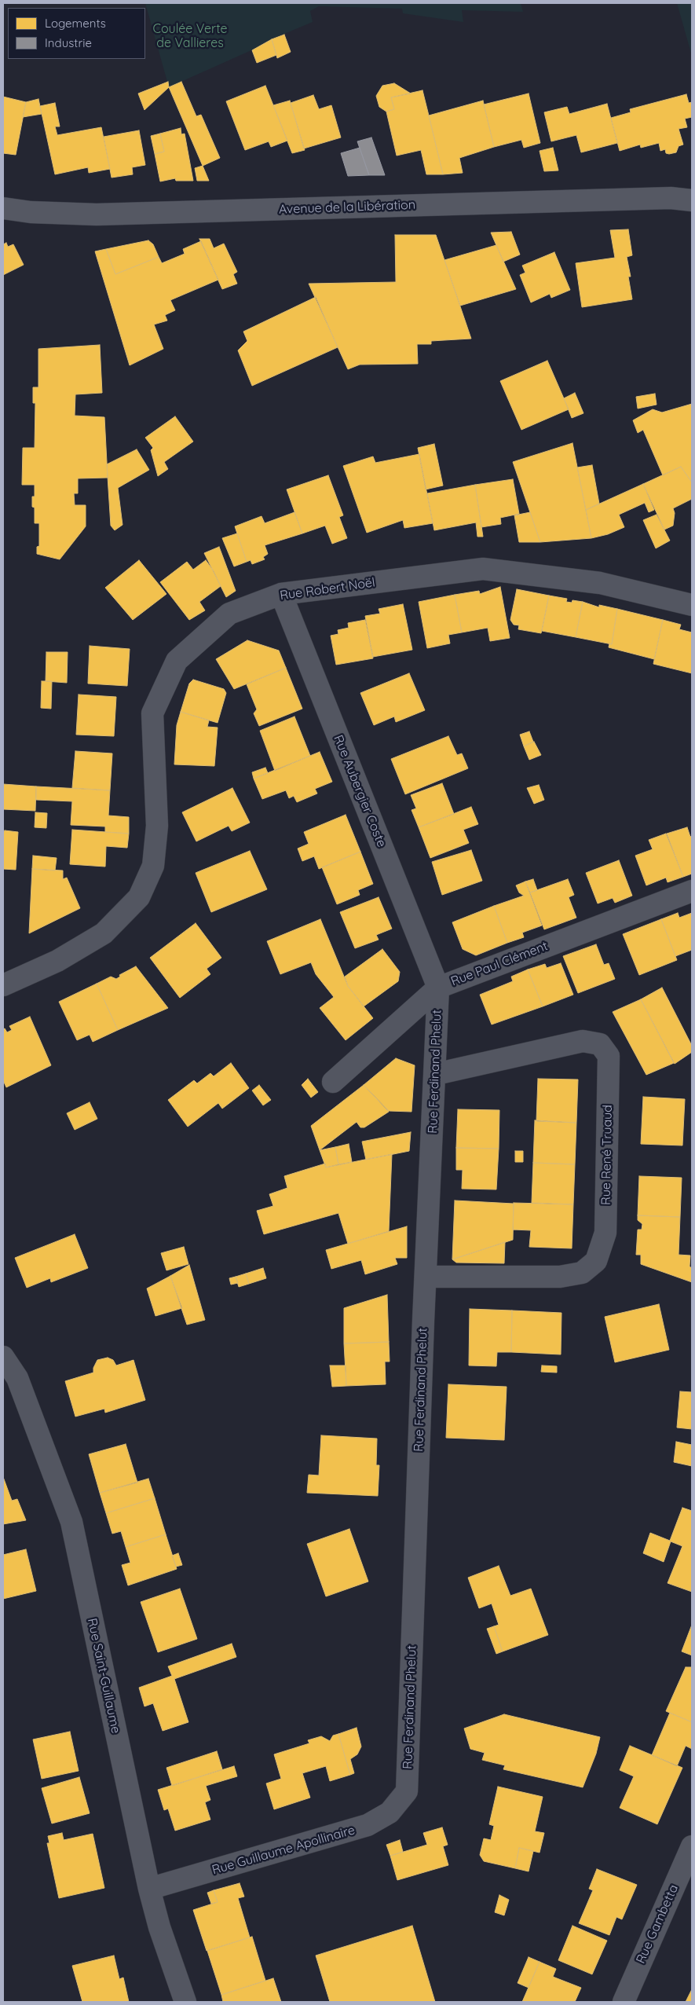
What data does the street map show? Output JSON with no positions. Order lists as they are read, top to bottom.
{
  "streets": {
    "main road": ["Avenue de la Libération"],
    "street": [
      "Rue Robert Noël",
      "Rue Aubergier Coste",
      "Rue Paul Clément",
      "Rue Ferdinand Phelut",
      "Rue René Truaud",
      "Rue Saint-Guillaume",
      "Rue Guillaume Apollinaire",
      "Rue Gambetta"
    ]
  },
  "crossings": [
    ["Rue Robert Noël", "Rue Aubergier Coste"],
    ["Rue Aubergier Coste", "Rue Paul Clément"],
    ["Rue Aubergier Coste", "Rue Ferdinand Phelut"],
    ["Rue Paul Clément", "Rue Ferdinand Phelut"],
    ["Rue Ferdinand Phelut", "Rue René Truaud"],
    ["Rue Ferdinand Phelut", "Rue Guillaume Apollinaire"],
    ["Rue Saint-Guillaume", "Rue Guillaume Apollinaire"]
  ],
  "parks": ["Coulée Verte de Vallieres"],
  "legend": ["Logements", "Industrie"]
}
